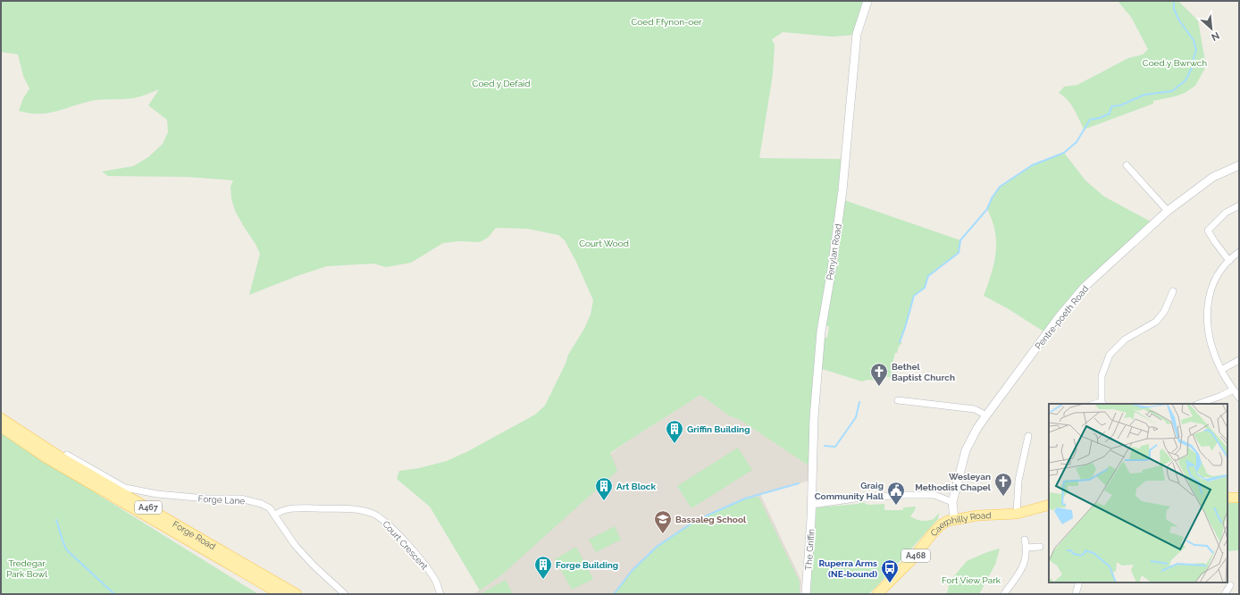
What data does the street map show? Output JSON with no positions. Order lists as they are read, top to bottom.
{
  "streets": {
    "main road": [
      "A467",
      "Caerphilly Road",
      "Forge Road",
      "A468"
    ],
    "street": [
      "Penylan Road",
      "Pentre-poeth Road",
      "Forge Lane",
      "Court Crescent",
      "The Griffin"
    ]
  },
  "crossings": [
    ["Penylan Road", "The Griffin"],
    ["Pentre-poeth Road", "Caerphilly Road"],
    ["Forge Lane", "Court Crescent"]
  ],
  "parks": [
    "Coed Ffynon-oer",
    "Coed y Bwrwch",
    "Coed y Defaid",
    "Court Wood",
    "Tredegar Park Bowl",
    "Fort View Park"
  ],
  "places": {
    "church": ["Bethel Baptist Church", "Wesleyan Methodist Chapel"],
    "building": ["Griffin Building", "Art Block", "Forge Building"],
    "public building": ["Graig Community Hall"],
    "school or university": ["Bassaleg School"],
    "bus stop": ["Ruperra Arms (NE-bound)"]
  },
  "north": "bottom right"
}
